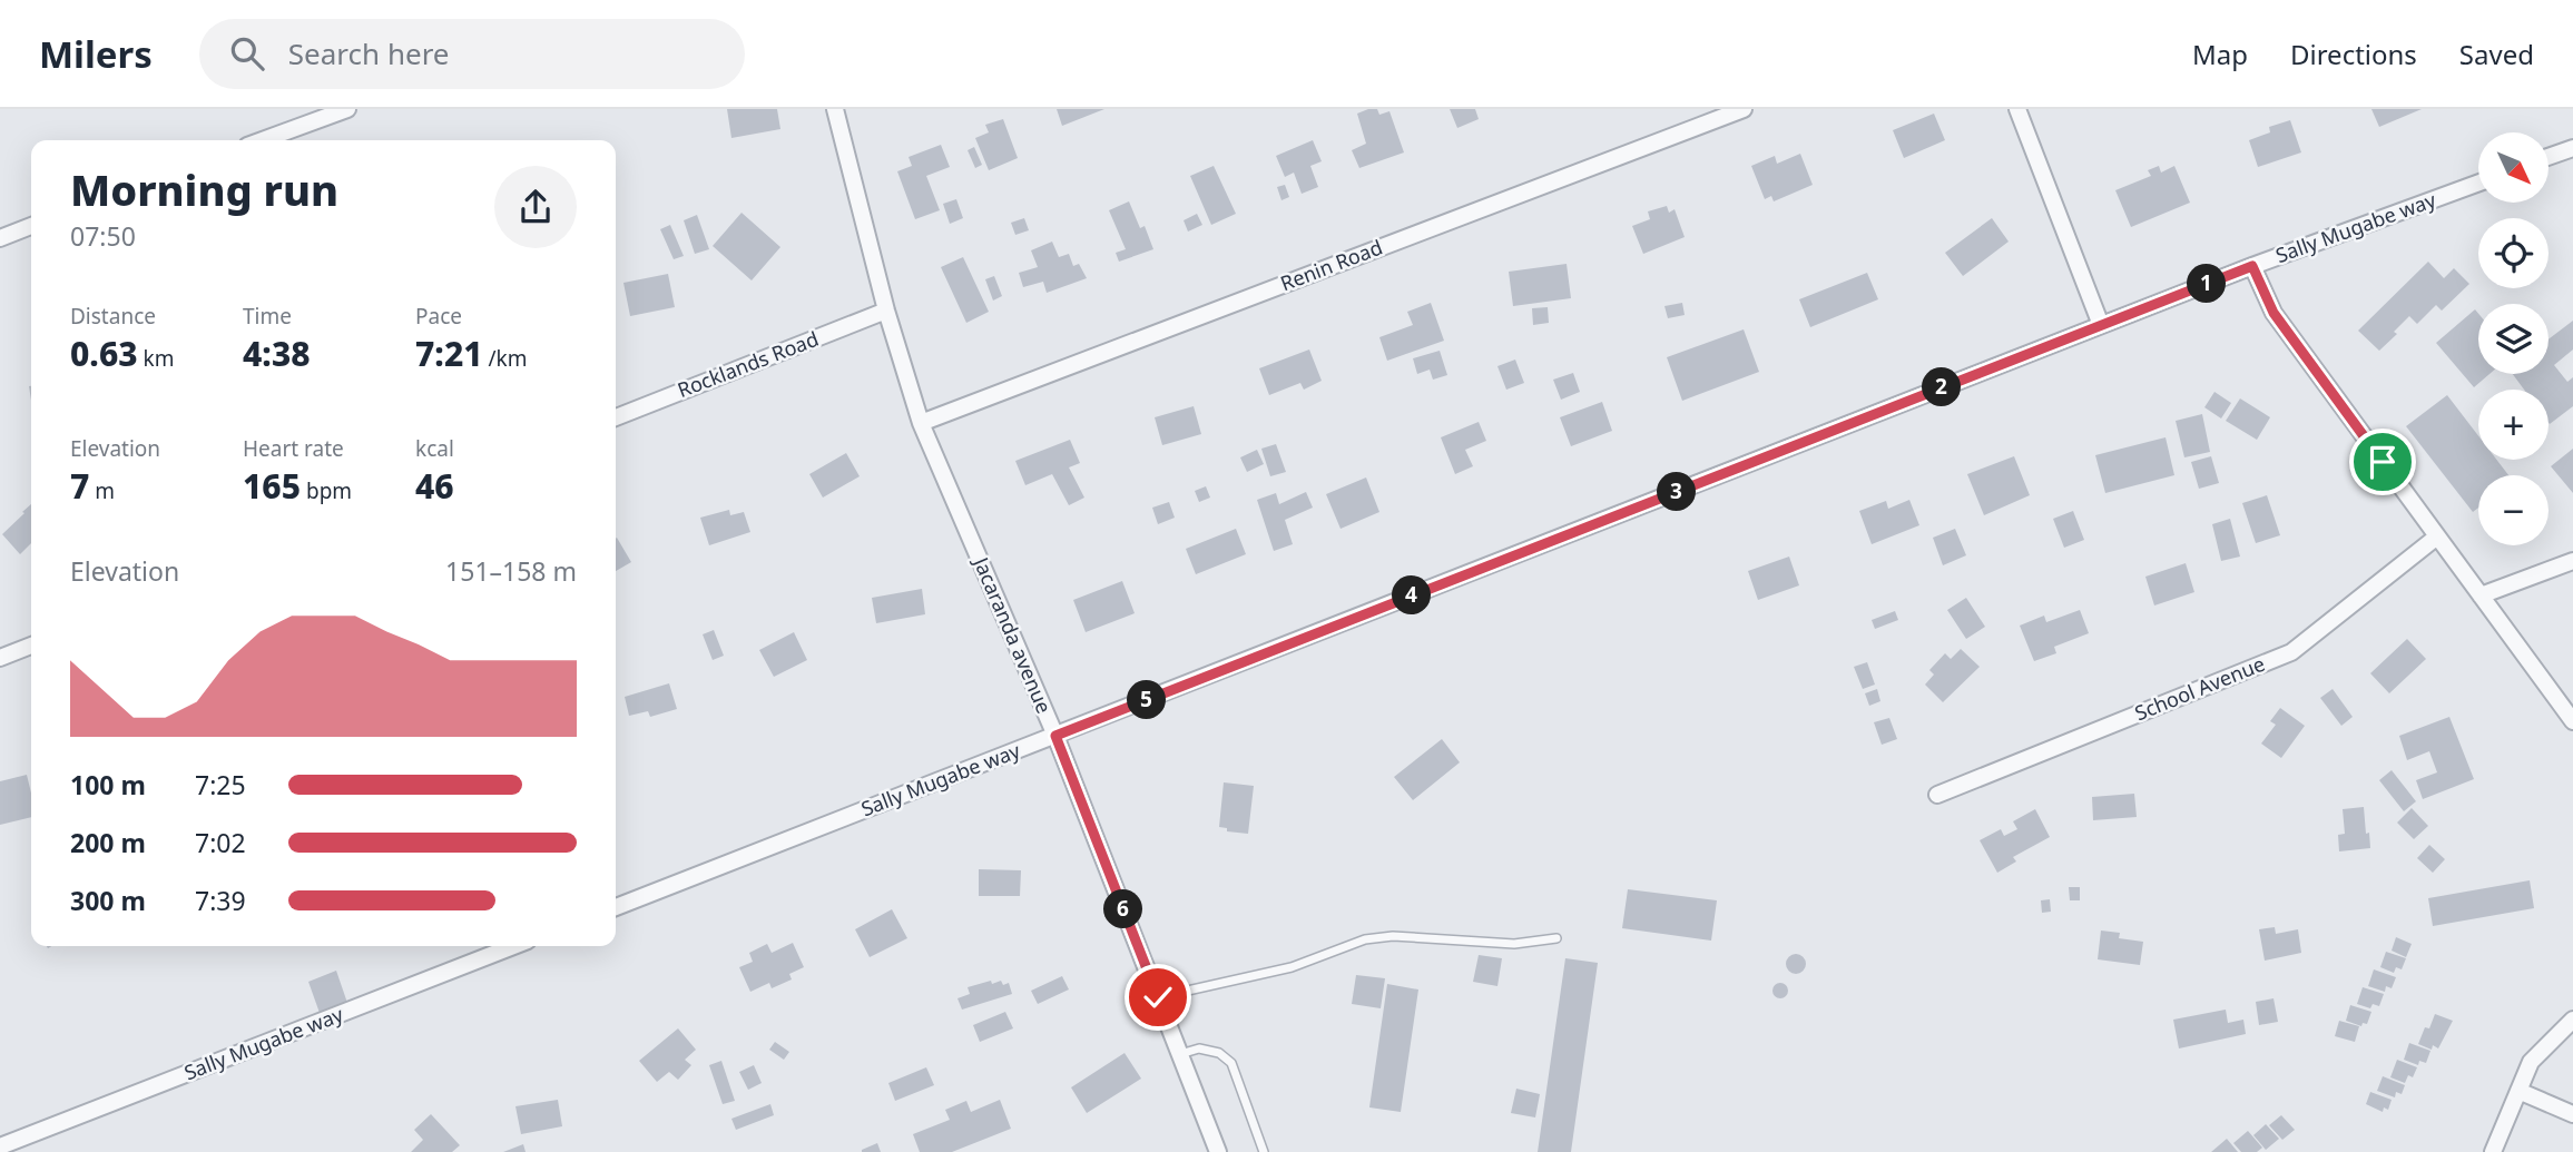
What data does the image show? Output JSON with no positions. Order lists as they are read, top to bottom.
{
  "streets": {
    "street": [
      "Sally Mugabe way",
      "Renin Road",
      "Rocklands Road",
      "Jacaranda avenue",
      "School Avenue"
    ]
  },
  "crossings": [
    ["Sally Mugabe way", "Jacaranda avenue"],
    ["Renin Road", "Jacaranda avenue"],
    ["Rocklands Road", "Jacaranda avenue"]
  ],
  "north": "bottom right",
  "page": {
    "header": "Milers",
    "search": "Search here",
    "nav": ["Map", "Directions", "Saved"],
    "map_buttons": ["+", "−"],
    "heading": ["Morning run", "07:50"],
    "pins": [
      "1",
      "2",
      "3",
      "4",
      "5",
      "6"
    ],
    "stats": [
      ["Distance", "0.63 km"],
      ["Time", "4:38"],
      ["Pace", "7:21 /km"],
      ["Elevation", "7 m"],
      ["Heart rate", "165 bpm"],
      ["kcal", "46"]
    ],
    "chart": ["Elevation", "151–158 m"],
    "list": [
      {
        "name": "100 m",
        "note": "7:25"
      },
      {
        "name": "200 m",
        "note": "7:02"
      },
      {
        "name": "300 m",
        "note": "7:39"
      }
    ]
  }
}
